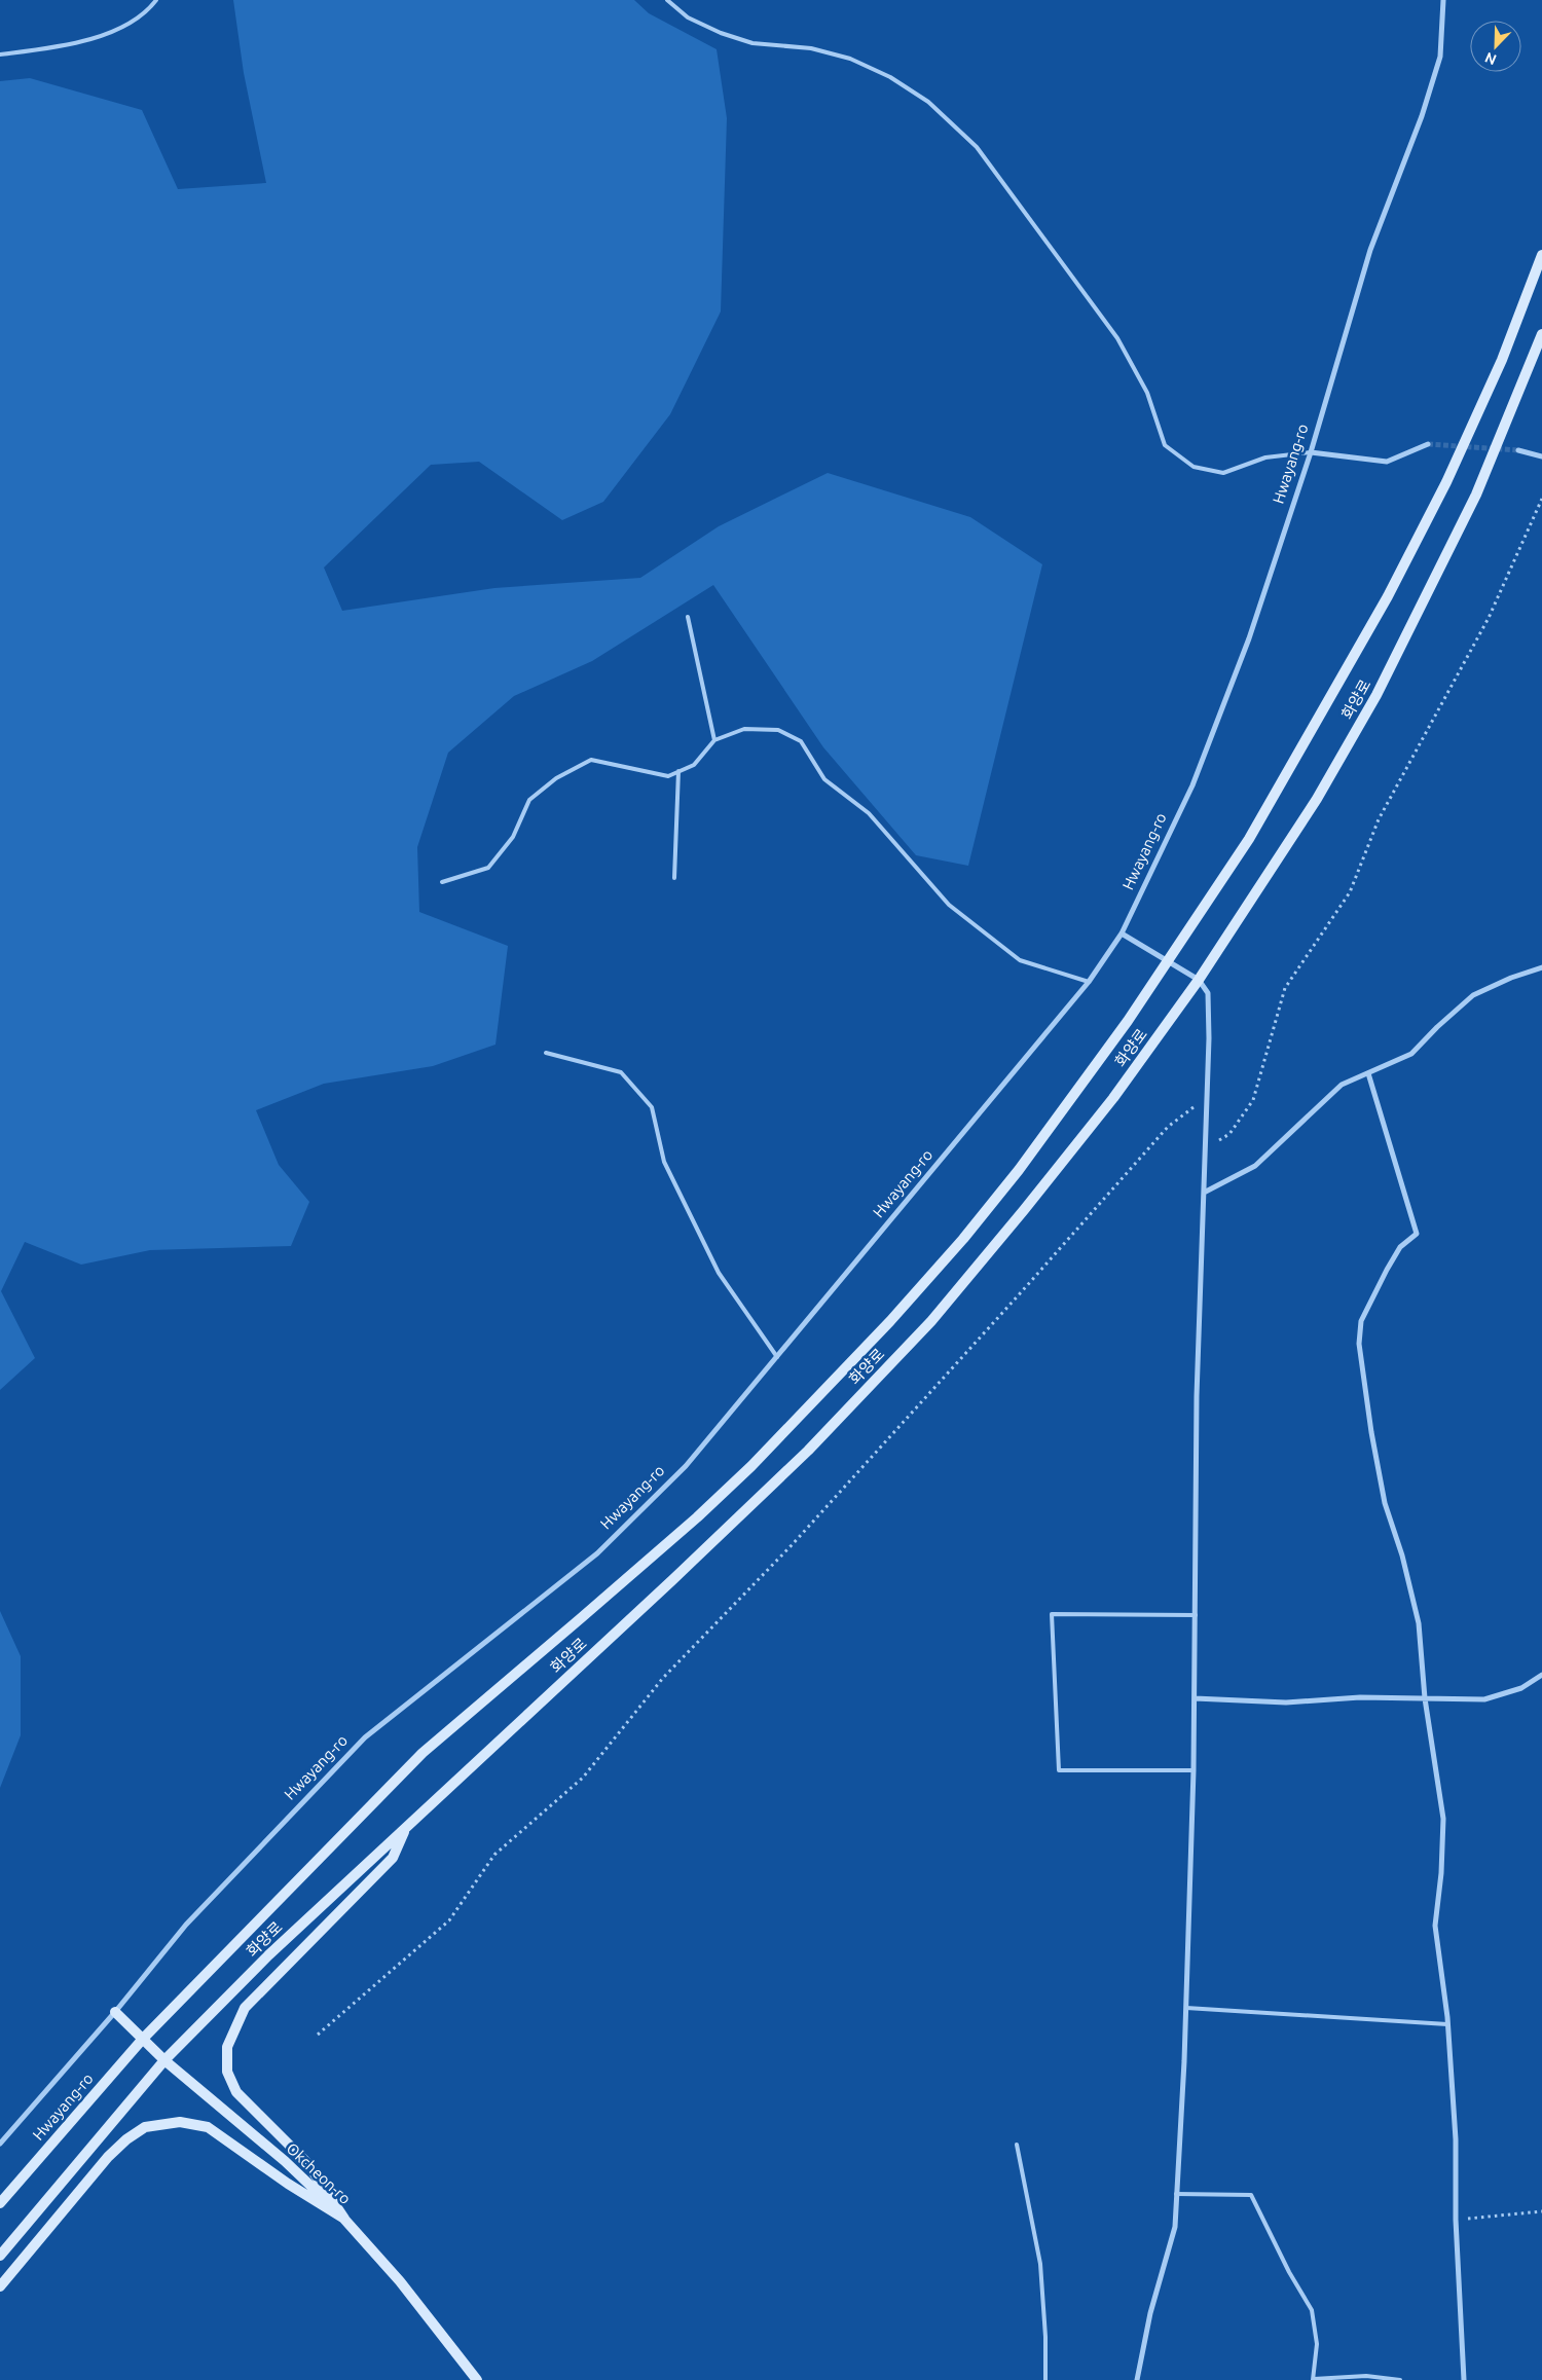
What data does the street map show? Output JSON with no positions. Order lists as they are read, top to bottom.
{
  "streets": {
    "main road": ["Hwayang-ro", "화양로", "Okcheon-ro"]
  },
  "crossings": [
    ["Hwayang-ro", "Okcheon-ro"],
    ["화양로", "Okcheon-ro"]
  ],
  "north": "bottom left"
}
